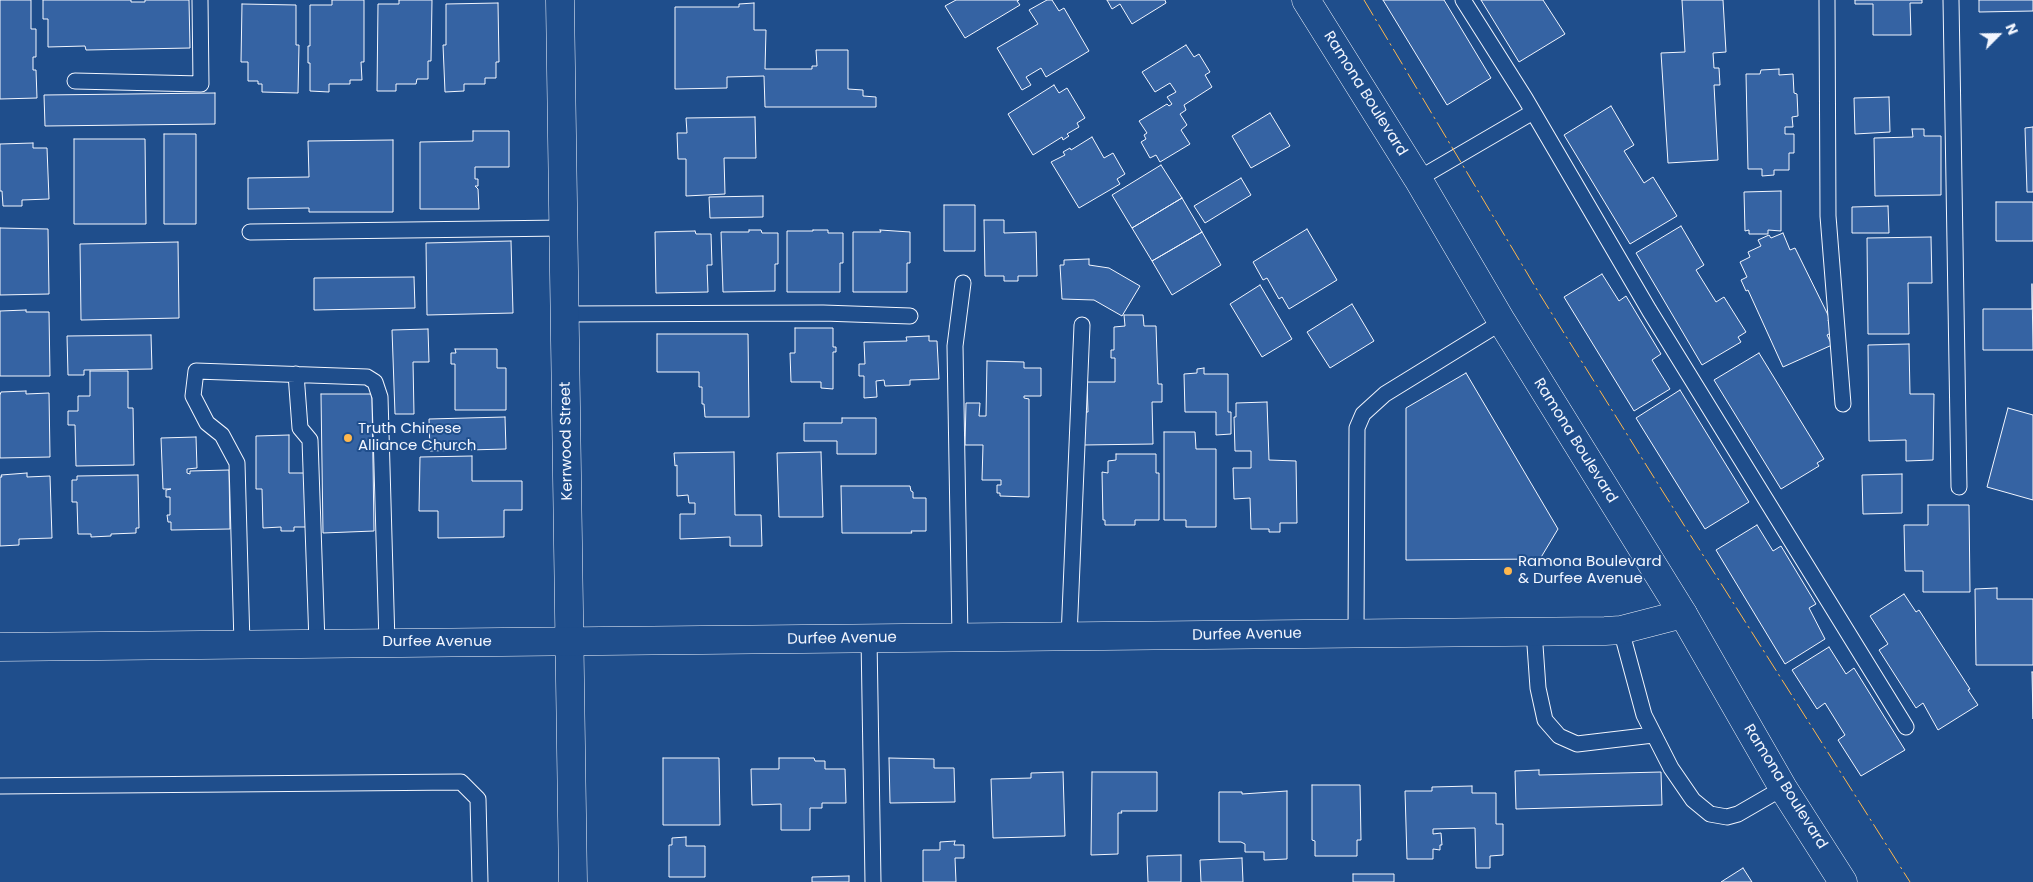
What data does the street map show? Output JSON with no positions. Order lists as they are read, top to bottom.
{
  "streets": {
    "main road": ["Ramona Boulevard", "Kerrwood Street", "Durfee Avenue"]
  },
  "crossings": [
    ["Ramona Boulevard", "Durfee Avenue"],
    ["Kerrwood Street", "Durfee Avenue"]
  ],
  "places": ["Truth Chinese Alliance Church", "Ramona Boulevard & Durfee Avenue"],
  "north": "top right"
}
